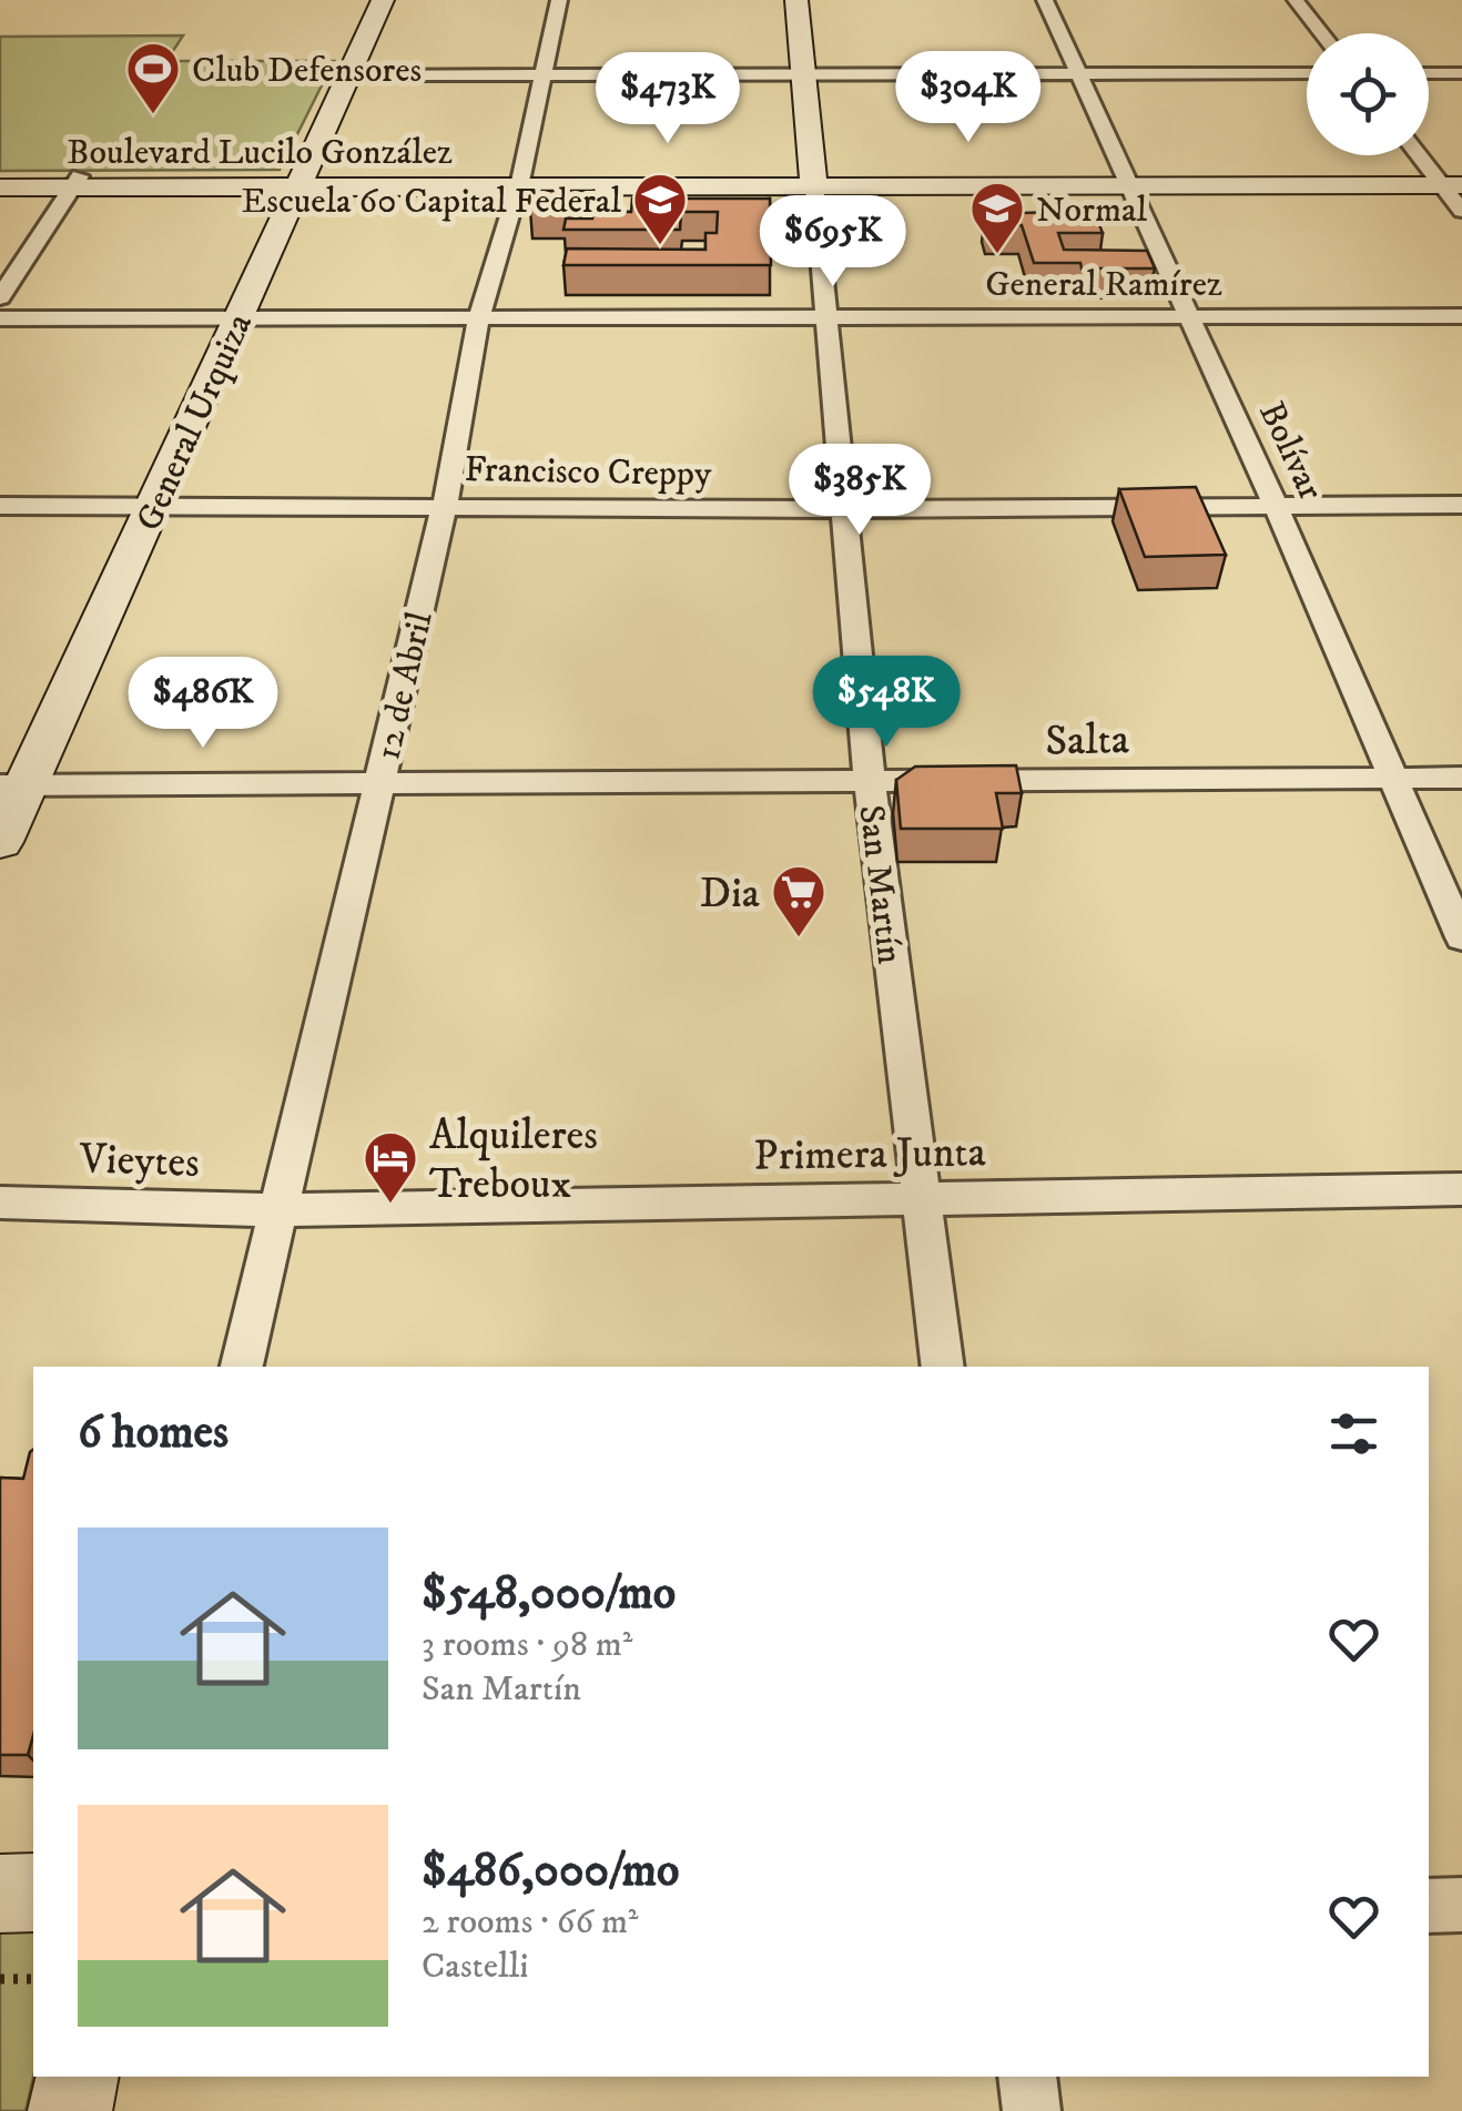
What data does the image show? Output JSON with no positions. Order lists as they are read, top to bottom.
{
  "streets": {
    "main road": ["Boulevard Lucilo González", "General Urquiza", "San Martín"],
    "street": [
      "General Ramírez",
      "Bolívar",
      "Francisco Creppy",
      "12 de Abril",
      "Salta",
      "Primera Junta",
      "Vieytes"
    ]
  },
  "crossings": [
    ["Boulevard Lucilo González", "General Urquiza"],
    ["Boulevard Lucilo González", "Bolívar"],
    ["Boulevard Lucilo González", "12 de Abril"],
    ["Boulevard Lucilo González", "San Martín"],
    ["General Ramírez", "General Urquiza"],
    ["General Ramírez", "Bolívar"],
    ["General Ramírez", "12 de Abril"],
    ["General Ramírez", "San Martín"],
    ["General Urquiza", "Francisco Creppy"],
    ["General Urquiza", "Salta"],
    ["Bolívar", "Francisco Creppy"],
    ["Bolívar", "Salta"],
    ["Francisco Creppy", "12 de Abril"],
    ["Francisco Creppy", "San Martín"],
    ["12 de Abril", "Salta"],
    ["12 de Abril", "Primera Junta"],
    ["12 de Abril", "Vieytes"],
    ["Salta", "San Martín"],
    ["San Martín", "Primera Junta"],
    ["Primera Junta", "Vieytes"]
  ],
  "places": {
    "sports": ["Club Defensores"],
    "school or university": ["Escuela 60 Capital Federal", "Normal"],
    "supermarket": ["Dia"],
    "hotel": ["Alquileres Treboux"]
  },
  "page": {
    "price": [
      "$304K",
      "$473K",
      "$695K",
      "$385K",
      "$548K",
      "$486K"
    ],
    "heading": "6 homes",
    "list": [
      {
        "name": "$548,000/mo",
        "note": "3 rooms · 98 m² · San Martín"
      },
      {
        "name": "$486,000/mo",
        "note": "2 rooms · 66 m² · Castelli"
      }
    ]
  }
}
